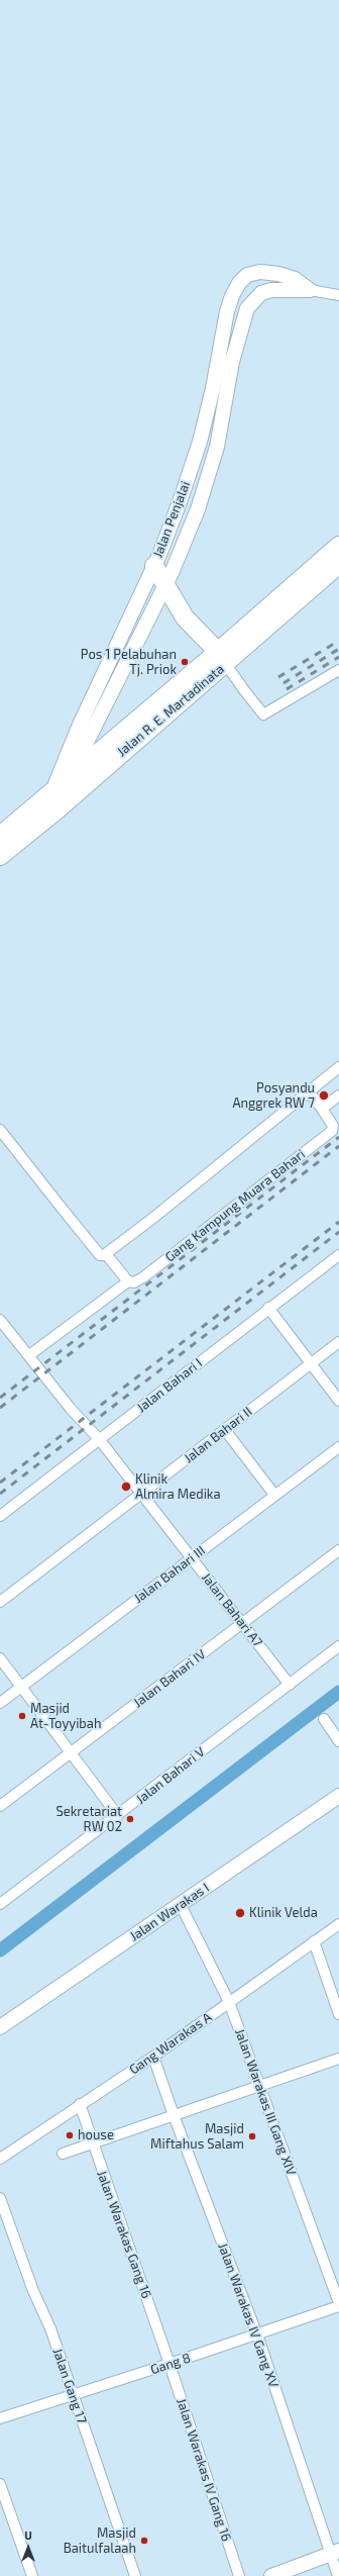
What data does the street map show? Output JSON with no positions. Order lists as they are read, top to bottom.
{
  "streets": {
    "highway": ["Jalan R. E. Martadinata"],
    "street": [
      "Jalan Penjalai",
      "Gang Kampung Muara Bahari",
      "Jalan Bahari I",
      "Jalan Bahari II",
      "Jalan Bahari III",
      "Jalan Bahari A7",
      "Jalan Bahari IV",
      "Jalan Bahari V",
      "Jalan Warakas I",
      "Gang Warakas A",
      "Jalan Warakas III Gang XIV",
      "Jalan Warakas Gang 16",
      "Jalan Warakas IV Gang XV",
      "Gang 8",
      "Jalan Gang 17",
      "Jalan Warakas IV Gang 16"
    ]
  },
  "crossings": [
    ["Jalan Penjalai", "Jalan R. E. Martadinata"],
    ["Gang Kampung Muara Bahari", "Jalan Bahari A7"],
    ["Jalan Bahari I", "Jalan Bahari A7"],
    ["Jalan Bahari II", "Jalan Bahari A7"],
    ["Jalan Bahari III", "Jalan Bahari A7"],
    ["Jalan Bahari A7", "Jalan Bahari IV"],
    ["Jalan Bahari A7", "Jalan Bahari V"],
    ["Jalan Warakas I", "Jalan Warakas III Gang XIV"],
    ["Gang Warakas A", "Jalan Warakas III Gang XIV"],
    ["Gang Warakas A", "Jalan Warakas Gang 16"],
    ["Gang Warakas A", "Jalan Warakas IV Gang XV"],
    ["Jalan Warakas III Gang XIV", "Gang 8"],
    ["Jalan Warakas Gang 16", "Gang 8"],
    ["Jalan Warakas Gang 16", "Jalan Warakas IV Gang 16"],
    ["Jalan Warakas IV Gang XV", "Gang 8"],
    ["Gang 8", "Jalan Gang 17"],
    ["Gang 8", "Jalan Warakas IV Gang 16"]
  ],
  "places": [
    "Pos 1 Pelabuhan Tj. Priok",
    "Posyandu Anggrek RW 7",
    "Klinik Almira Medika",
    "Masjid At-Toyyibah",
    "Sekretariat RW 02",
    "Klinik Velda",
    "house",
    "Masjid Miftahus Salam",
    "Masjid Baitulfalaah"
  ],
  "north": "top"
}
